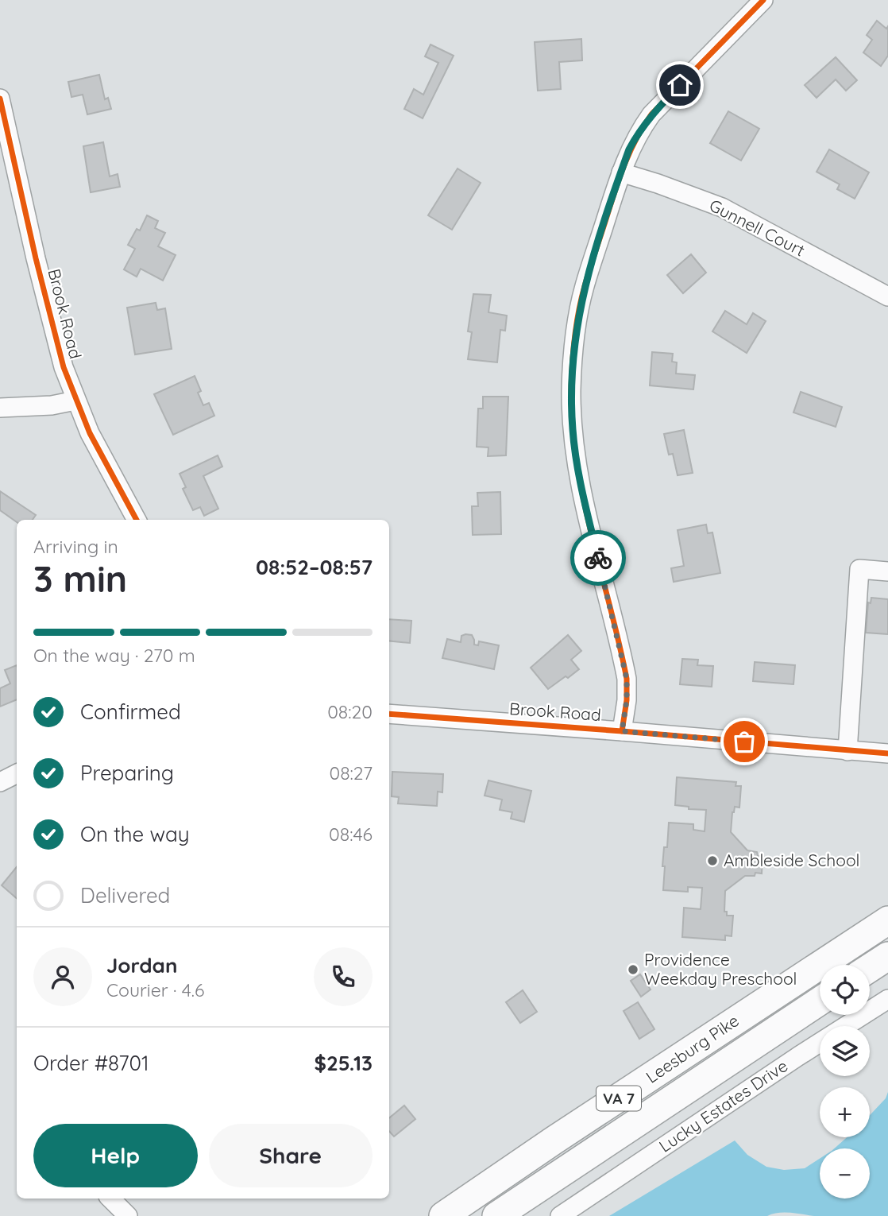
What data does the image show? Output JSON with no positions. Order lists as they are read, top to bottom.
{
  "streets": {
    "highway": ["Leesburg Pike", "VA 7"],
    "street": ["Gunnell Court", "Brook Road", "Lucky Estates Drive"]
  },
  "places": ["Ambleside School", "Providence Weekday Preschool"],
  "page": {
    "heading": ["3 min", "Arriving in", "08:52–08:57"],
    "panel": [
      "Jordan",
      "Courier · 4.6",
      "Order #8701",
      "$25.13"
    ],
    "bar": "On the way · 270 m",
    "list": [
      ["Confirmed", "08:20"],
      ["Preparing", "08:27"],
      ["On the way", "08:46"],
      "Delivered"
    ],
    "map_buttons": ["+", "−"],
    "buttons": ["Help", "Share"]
  }
}
